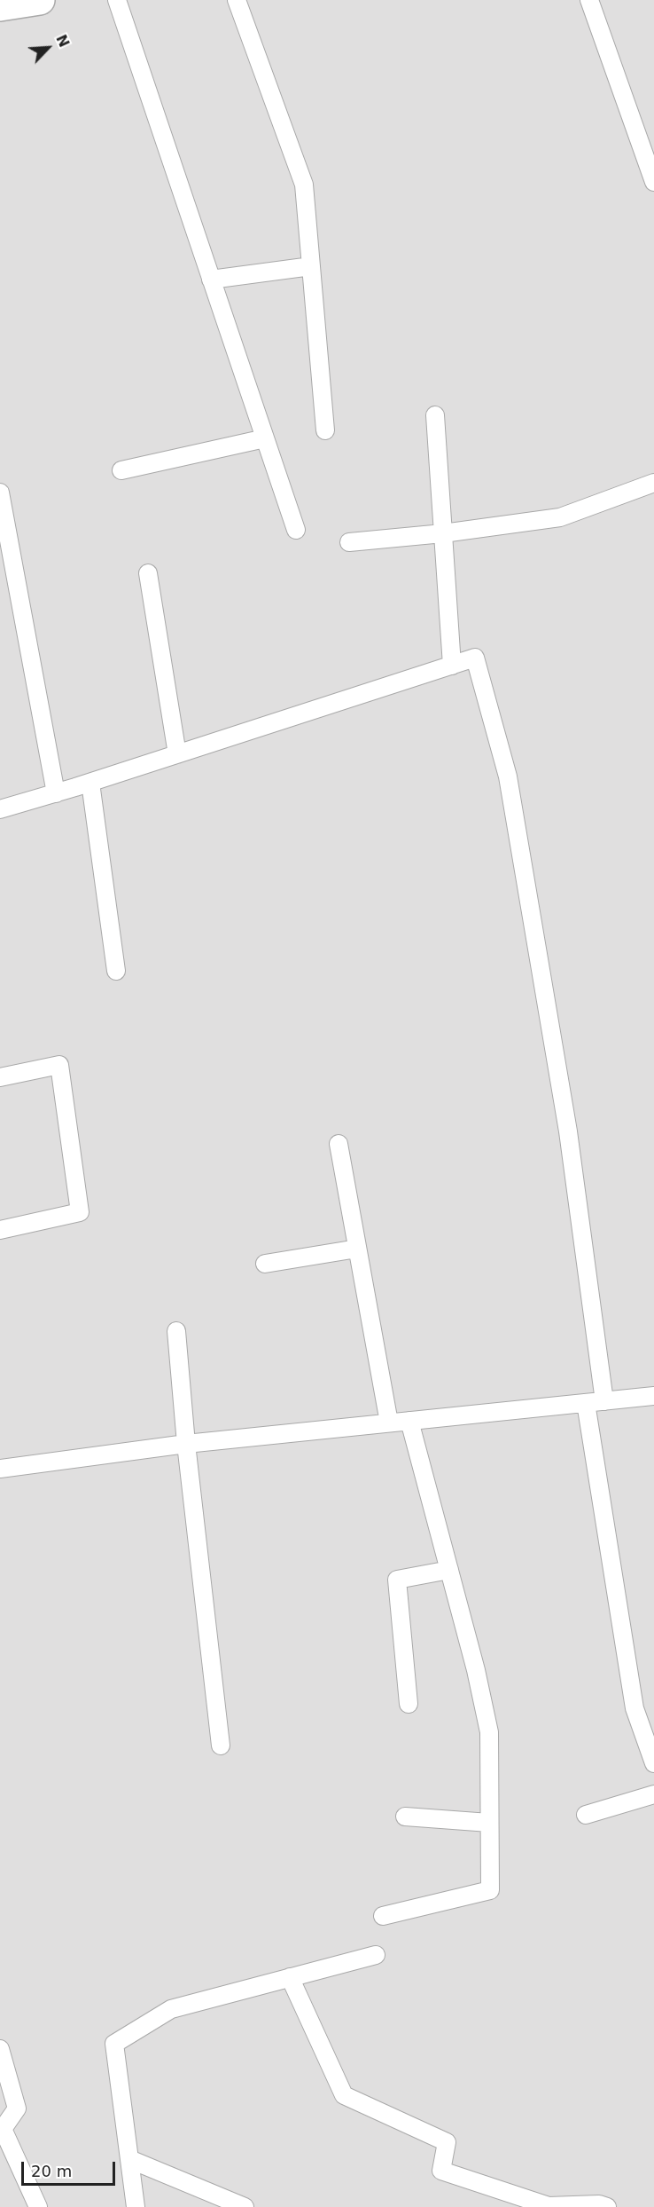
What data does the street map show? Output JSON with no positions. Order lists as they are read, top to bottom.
{
  "scale_bar": "20 m",
  "north": "top right"
}
